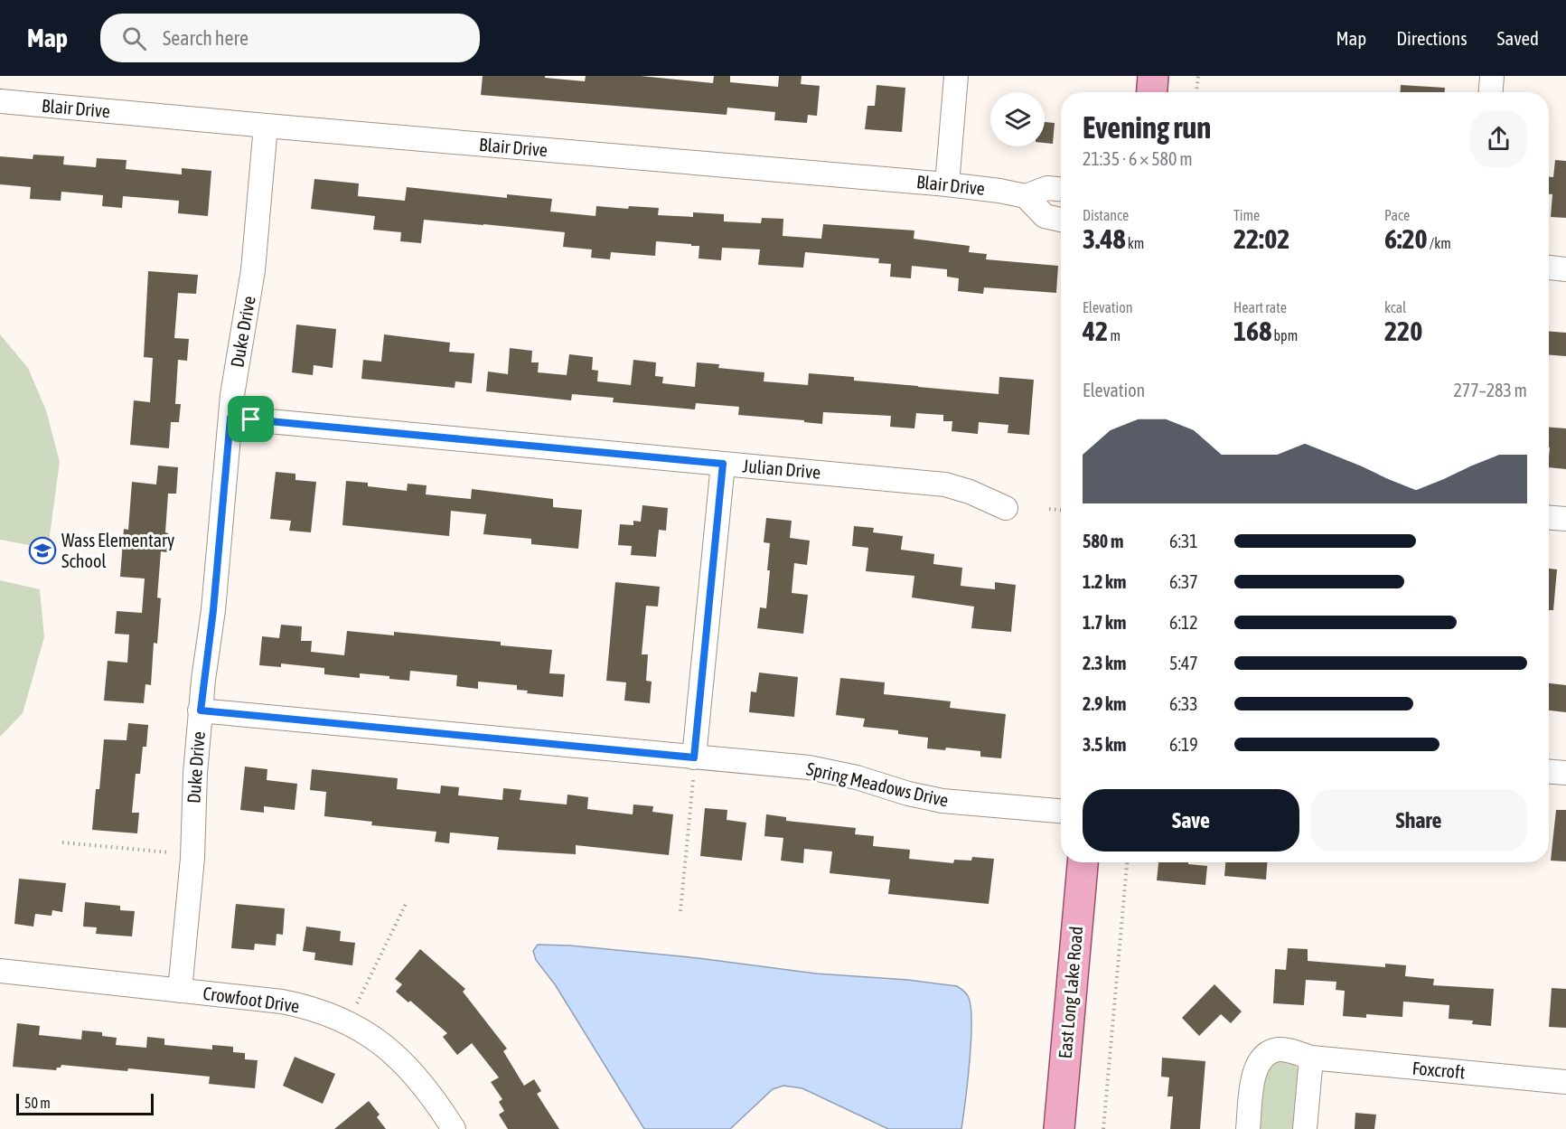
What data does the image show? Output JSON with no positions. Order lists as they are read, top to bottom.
{
  "streets": {
    "main road": ["East Long Lake Road"],
    "street": [
      "Blair Drive",
      "Duke Drive",
      "Julian Drive",
      "Spring Meadows Drive",
      "Crowfoot Drive",
      "Foxcroft"
    ]
  },
  "crossings": [
    ["Blair Drive", "Duke Drive"],
    ["Duke Drive", "Julian Drive"],
    ["Duke Drive", "Spring Meadows Drive"],
    ["Duke Drive", "Crowfoot Drive"]
  ],
  "places": {
    "school or university": ["Wass Elementary School"]
  },
  "scale_bar": "50 m",
  "page": {
    "header": "Map",
    "search": "Search here",
    "nav": ["Map", "Directions", "Saved"],
    "heading": ["Evening run", "21:35 · 6 × 580 m"],
    "stats": [
      ["Distance", "3.48 km"],
      ["Time", "22:02"],
      ["Pace", "6:20 /km"],
      ["Elevation", "42 m"],
      ["Heart rate", "168 bpm"],
      ["kcal", "220"]
    ],
    "chart": ["Elevation", "277–283 m"],
    "list": [
      {
        "name": "580 m",
        "note": "6:31"
      },
      {
        "name": "1.2 km",
        "note": "6:37"
      },
      {
        "name": "1.7 km",
        "note": "6:12"
      },
      {
        "name": "2.3 km",
        "note": "5:47"
      },
      {
        "name": "2.9 km",
        "note": "6:33"
      },
      {
        "name": "3.5 km",
        "note": "6:19"
      }
    ],
    "buttons": ["Save", "Share"],
    "scale": "50 m"
  }
}
